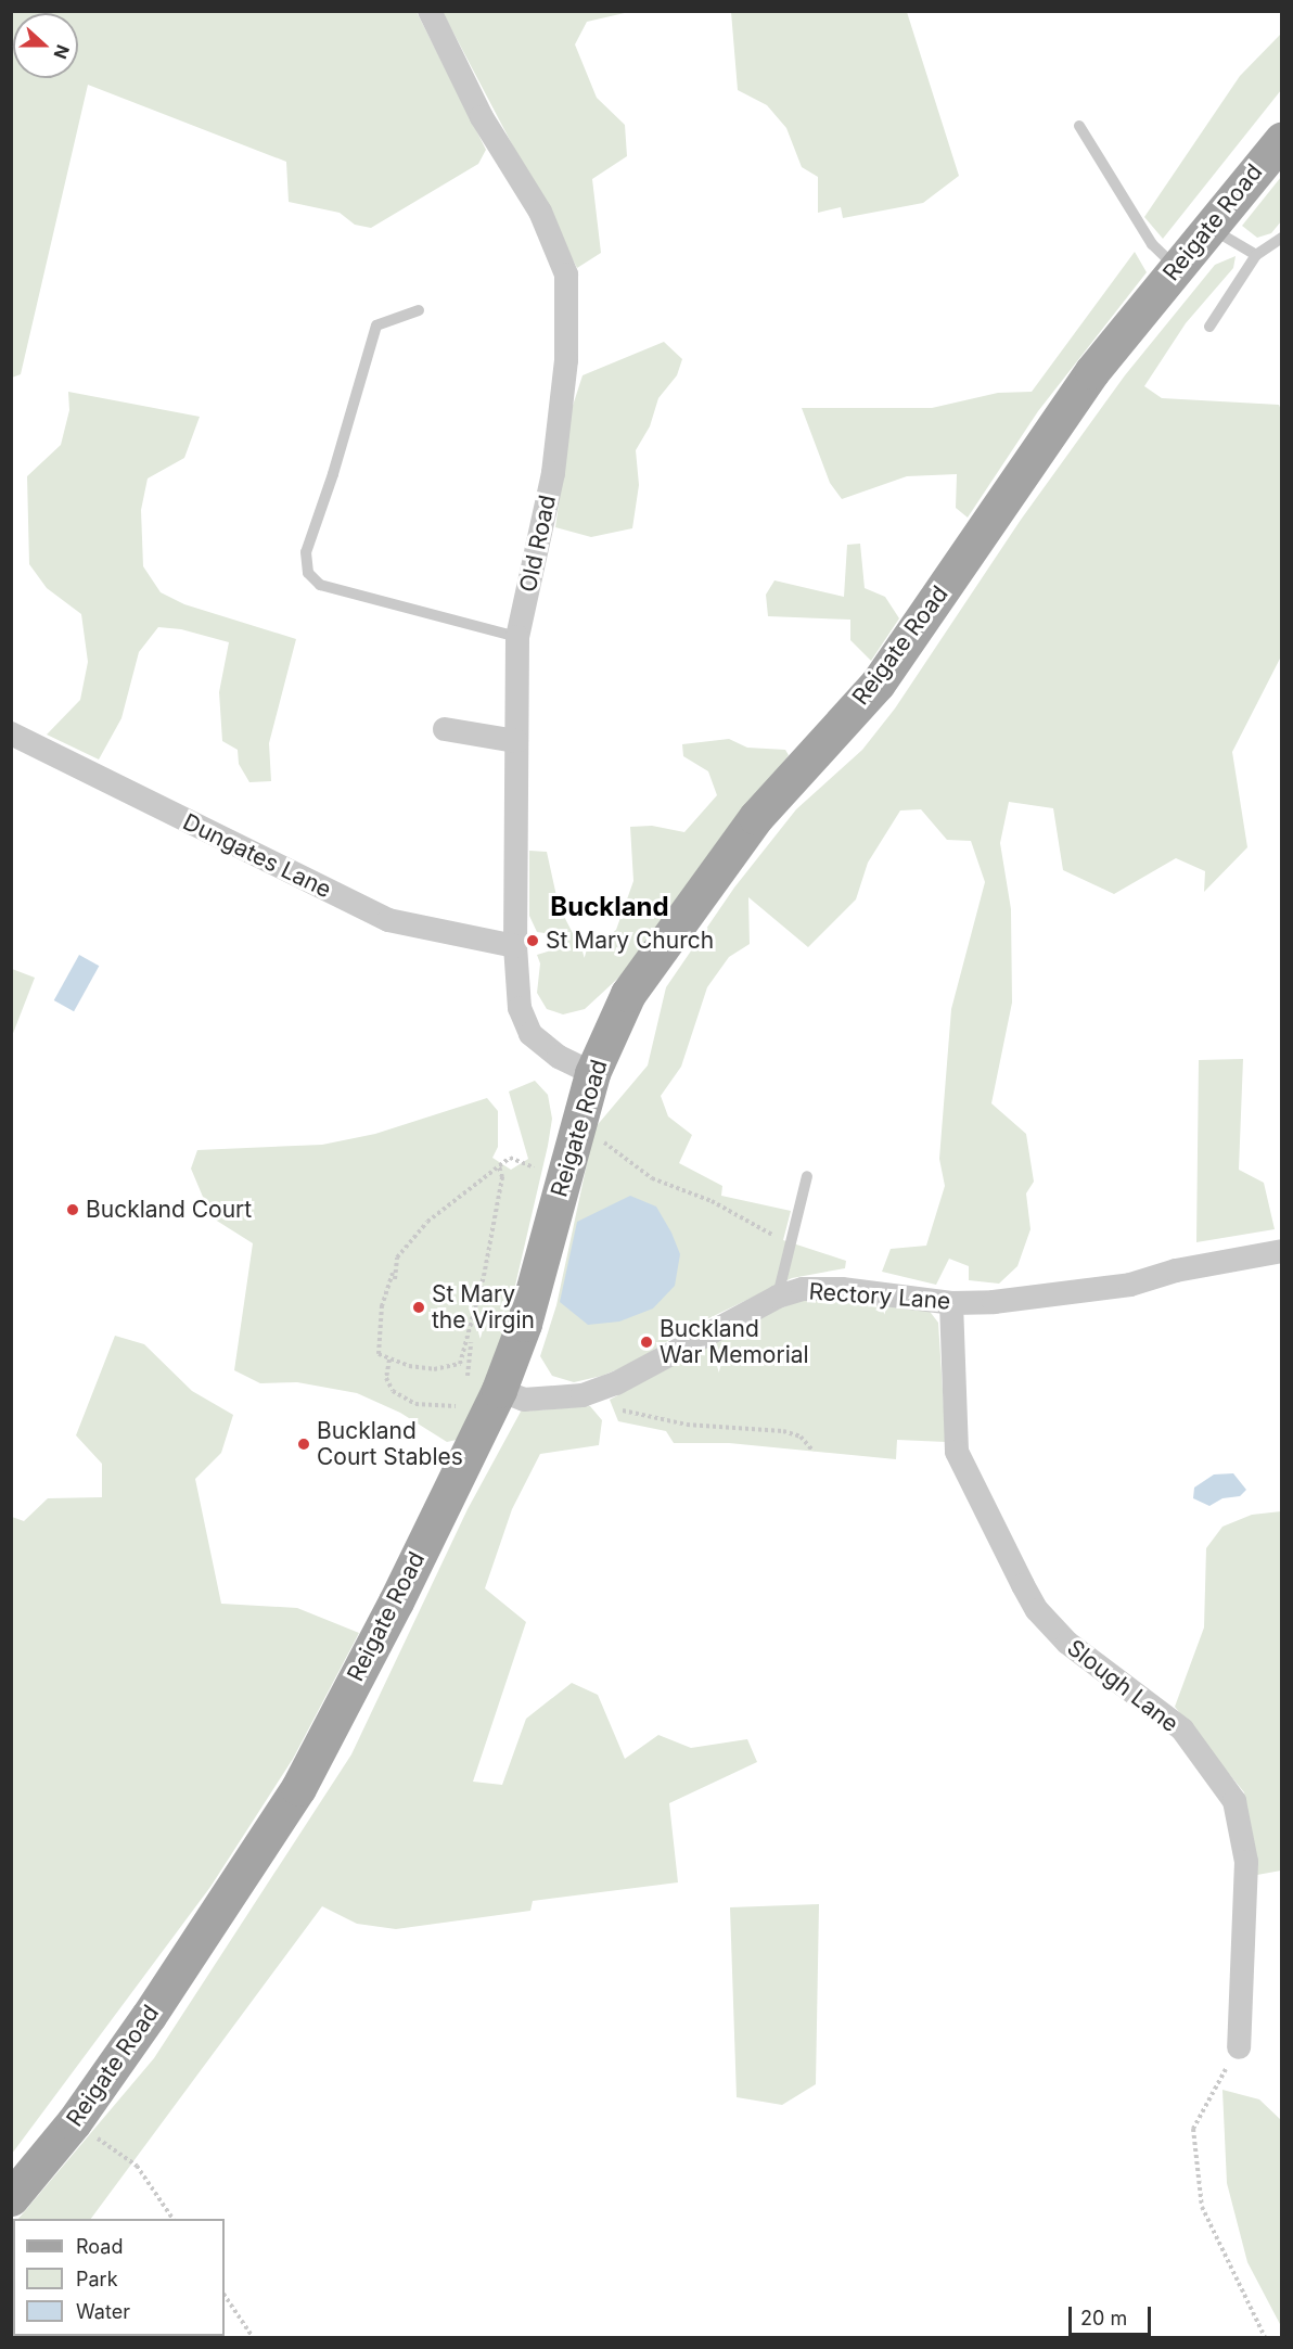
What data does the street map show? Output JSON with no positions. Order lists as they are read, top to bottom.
{
  "streets": {
    "main road": ["Reigate Road"],
    "street": [
      "Old Road",
      "Dungates Lane",
      "Rectory Lane",
      "Slough Lane"
    ]
  },
  "crossings": [
    ["Reigate Road", "Old Road"],
    ["Reigate Road", "Rectory Lane"],
    ["Old Road", "Dungates Lane"],
    ["Rectory Lane", "Slough Lane"]
  ],
  "districts": ["Buckland"],
  "places": [
    "St Mary Church",
    "Buckland Court",
    "St Mary the Virgin",
    "Buckland War Memorial",
    "Buckland Court Stables"
  ],
  "legend": ["Road", "Park", "Water"],
  "scale_bar": "20 m",
  "north": "right"
}
